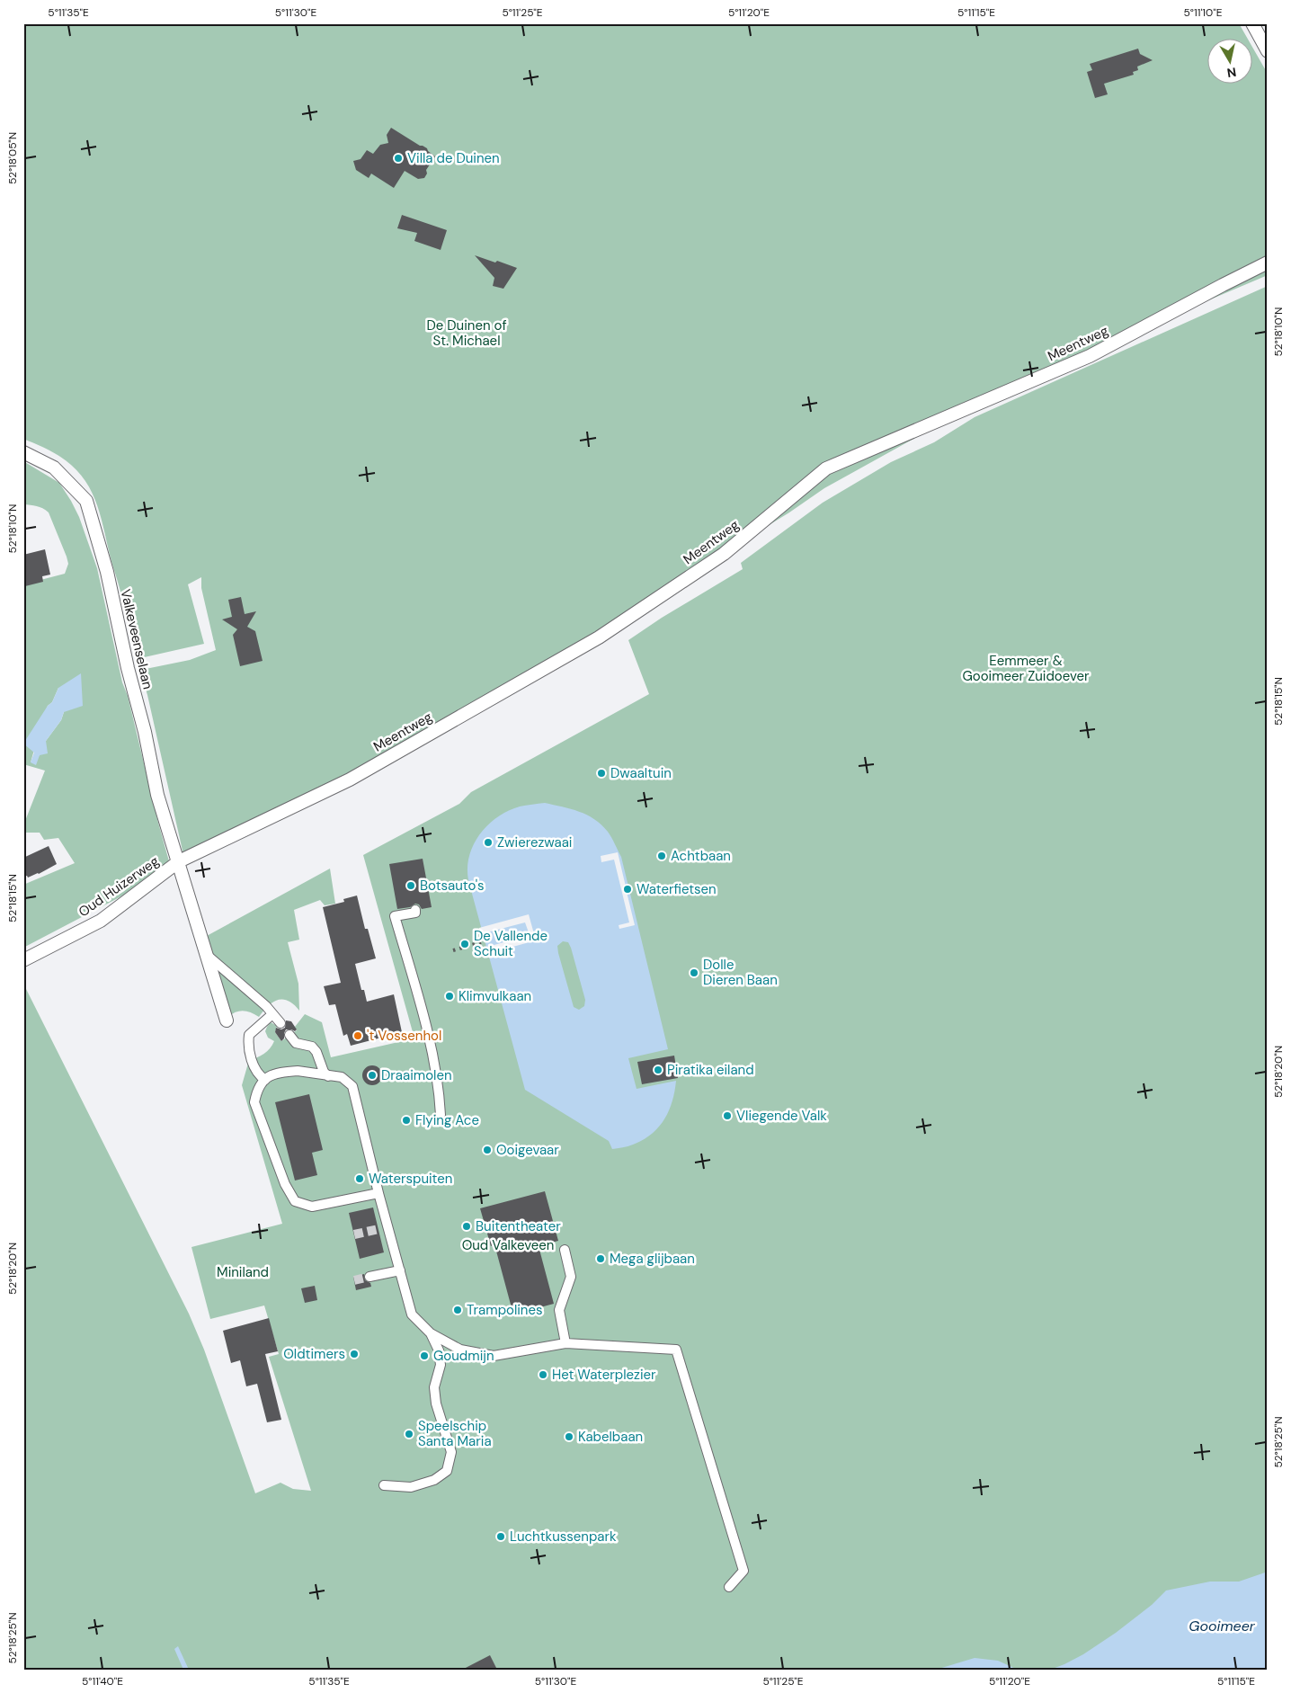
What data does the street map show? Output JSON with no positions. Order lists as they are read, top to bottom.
{
  "streets": {
    "street": ["Meentweg", "Valkeveenselaan", "Oud Huizerweg"]
  },
  "crossings": [
    ["Meentweg", "Valkeveenselaan"],
    ["Meentweg", "Oud Huizerweg"],
    ["Valkeveenselaan", "Oud Huizerweg"]
  ],
  "water": ["Gooimeer"],
  "parks": [
    "De Duinen of St. Michael",
    "Eemmeer & Gooimeer Zuidoever",
    "Oud Valkeveen",
    "Miniland"
  ],
  "places": [
    "Villa de Duinen",
    "Dwaaltuin",
    "Zwierezwaai",
    "Achtbaan",
    "Botsauto's",
    "Waterfietsen",
    "De Vallende Schuit",
    "Dolle Dieren Baan",
    "Klimvulkaan",
    "'t Vossenhol",
    "Piratika eiland",
    "Draaimolen",
    "Vliegende Valk",
    "Flying Ace",
    "Ooigevaar",
    "Waterspuiten",
    "Buitentheater",
    "Mega glijbaan",
    "Trampolines",
    "Oldtimers",
    "Goudmijn",
    "Het Waterplezier",
    "Speelschip Santa Maria",
    "Kabelbaan",
    "Luchtkussenpark"
  ],
  "north": "bottom",
  "coordinates": [
    "5°11'35\"E",
    "5°11'30\"E",
    "5°11'25\"E",
    "5°11'20\"E",
    "5°11'15\"E",
    "5°11'10\"E",
    "52°18'05\"N",
    "52°18'10\"N",
    "52°18'15\"N",
    "52°18'20\"N",
    "52°18'25\"N",
    "5°11'40\"E"
  ]
}
